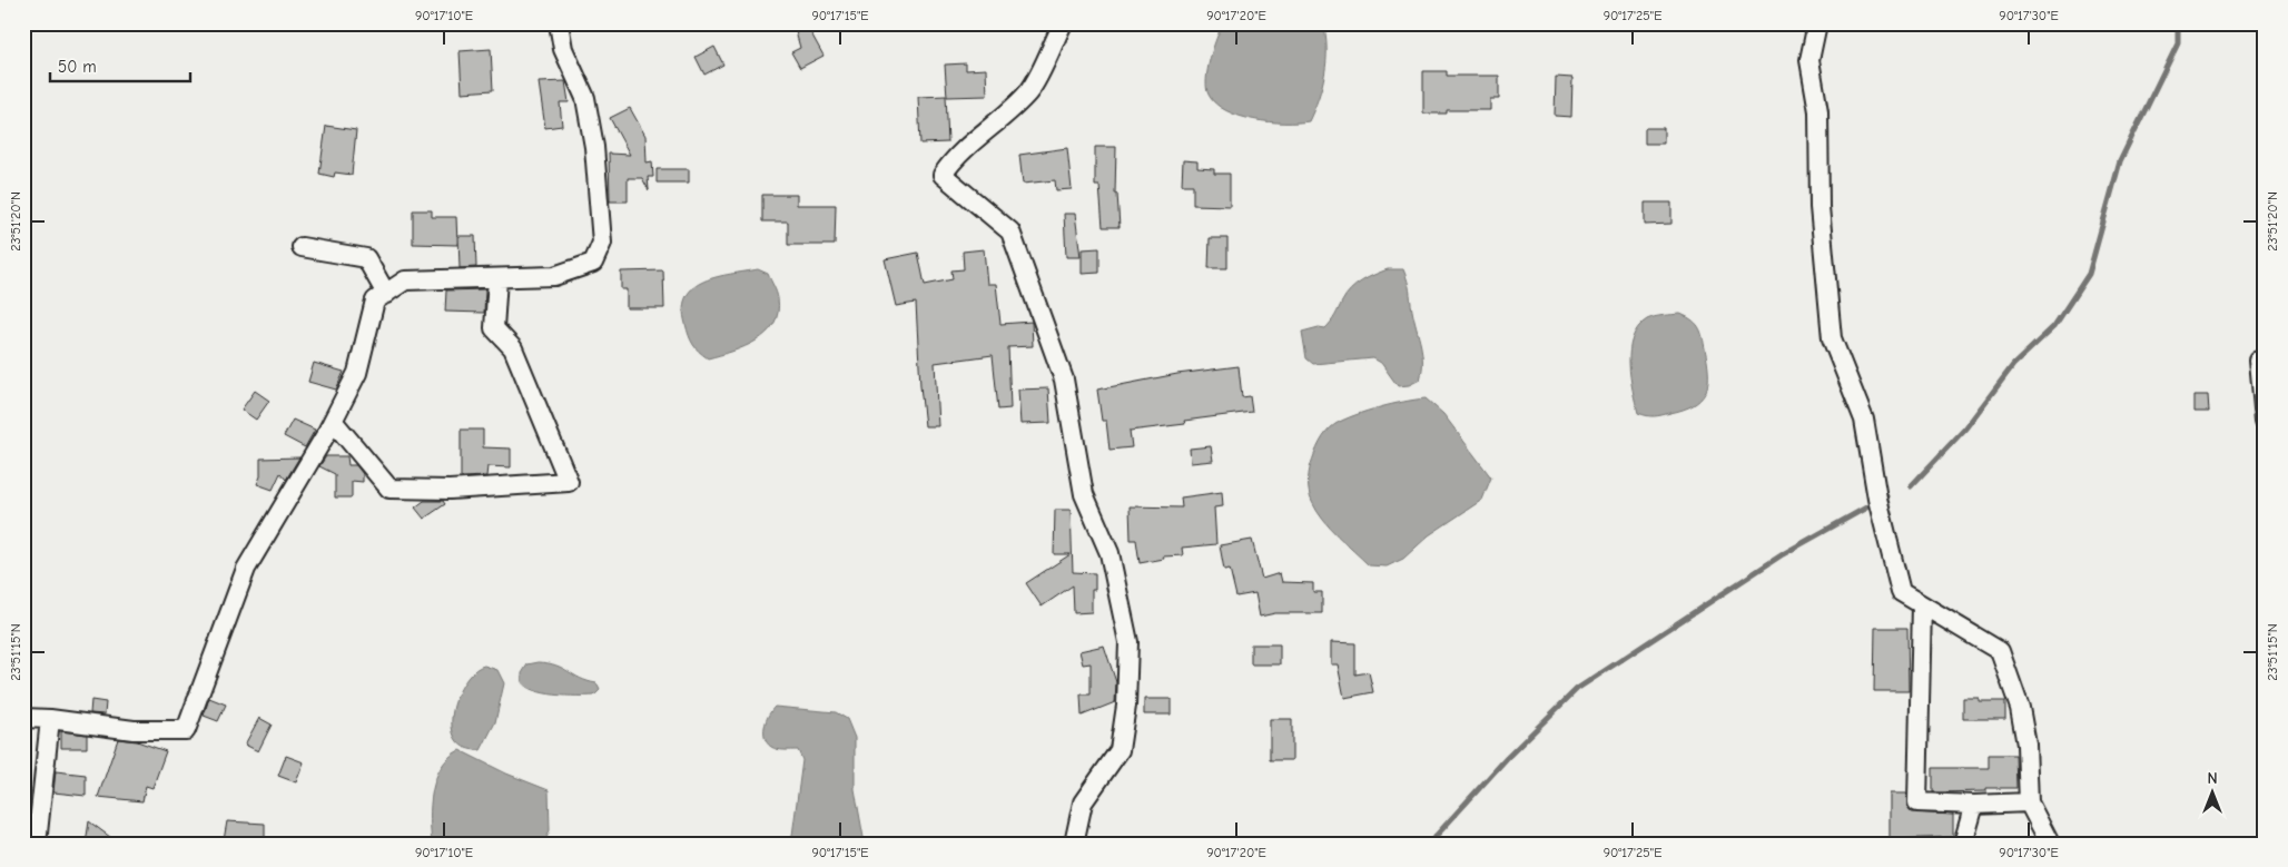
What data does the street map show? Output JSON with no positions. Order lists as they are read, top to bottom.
{
  "scale_bar": "50 m",
  "north": "top",
  "coordinates": [
    "90°17'10\"E",
    "90°17'15\"E",
    "90°17'20\"E",
    "90°17'25\"E",
    "90°17'30\"E",
    "23°51'20\"N",
    "23°51'15\"N"
  ]
}
